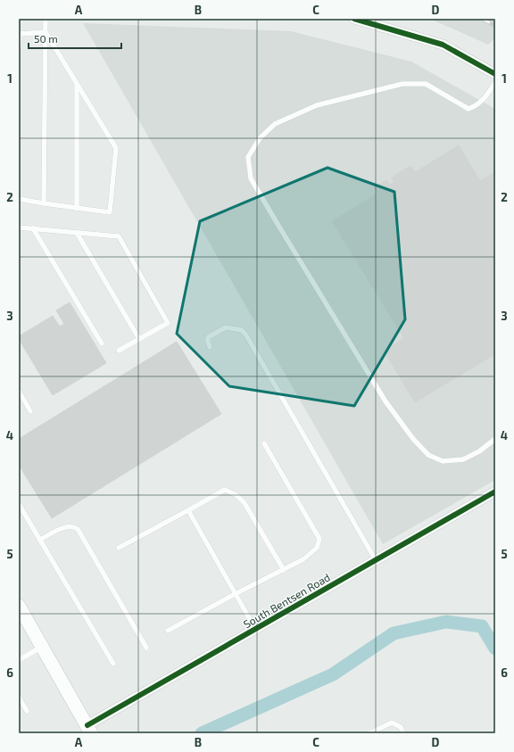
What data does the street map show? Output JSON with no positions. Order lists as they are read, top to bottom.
{
  "streets": {
    "street": ["South Bentsen Road"]
  },
  "scale_bar": "50 m",
  "grid": {
    "columns": [
      "A",
      "B",
      "C",
      "D"
    ],
    "rows": [
      "1",
      "2",
      "3",
      "4",
      "5",
      "6"
    ]
  }
}
